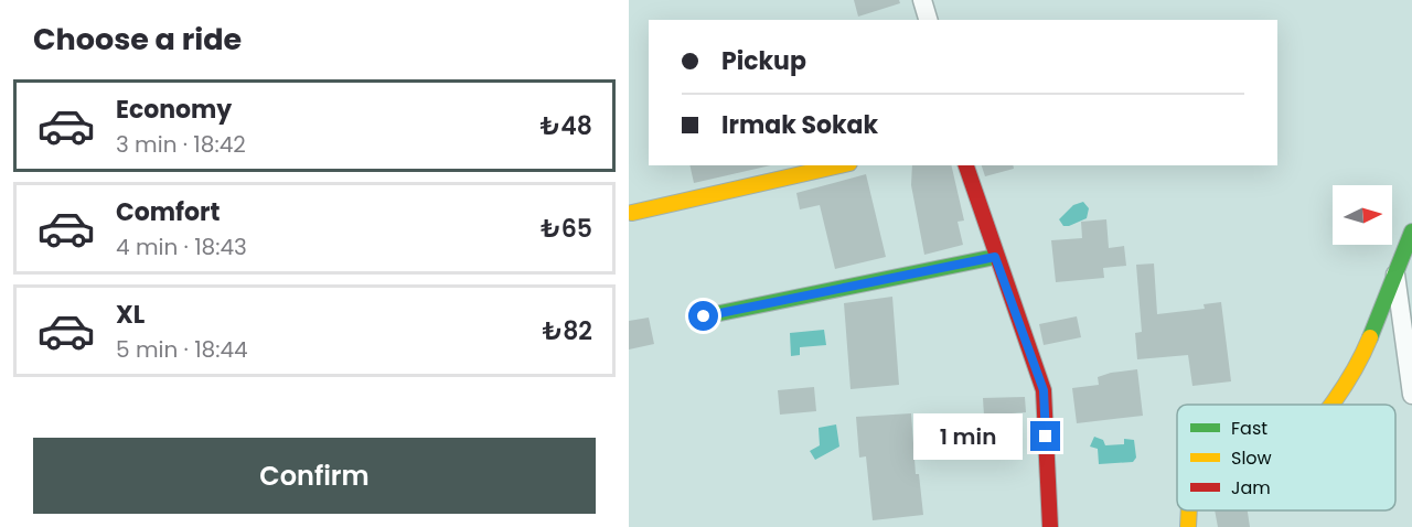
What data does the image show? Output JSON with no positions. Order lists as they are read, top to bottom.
{
  "legend": ["Fast", "Slow", "Jam"],
  "north": "right",
  "page": {
    "heading": "Choose a ride",
    "banner": ["Pickup", "Irmak Sokak"],
    "list": [
      {
        "name": "Economy",
        "note": "3 min · 18:42",
        "value": "₺48"
      },
      {
        "name": "Comfort",
        "note": "4 min · 18:43",
        "value": "₺65"
      },
      {
        "name": "XL",
        "note": "5 min · 18:44",
        "value": "₺82"
      }
    ],
    "bubble": "1 min",
    "buttons": "Confirm"
  }
}
